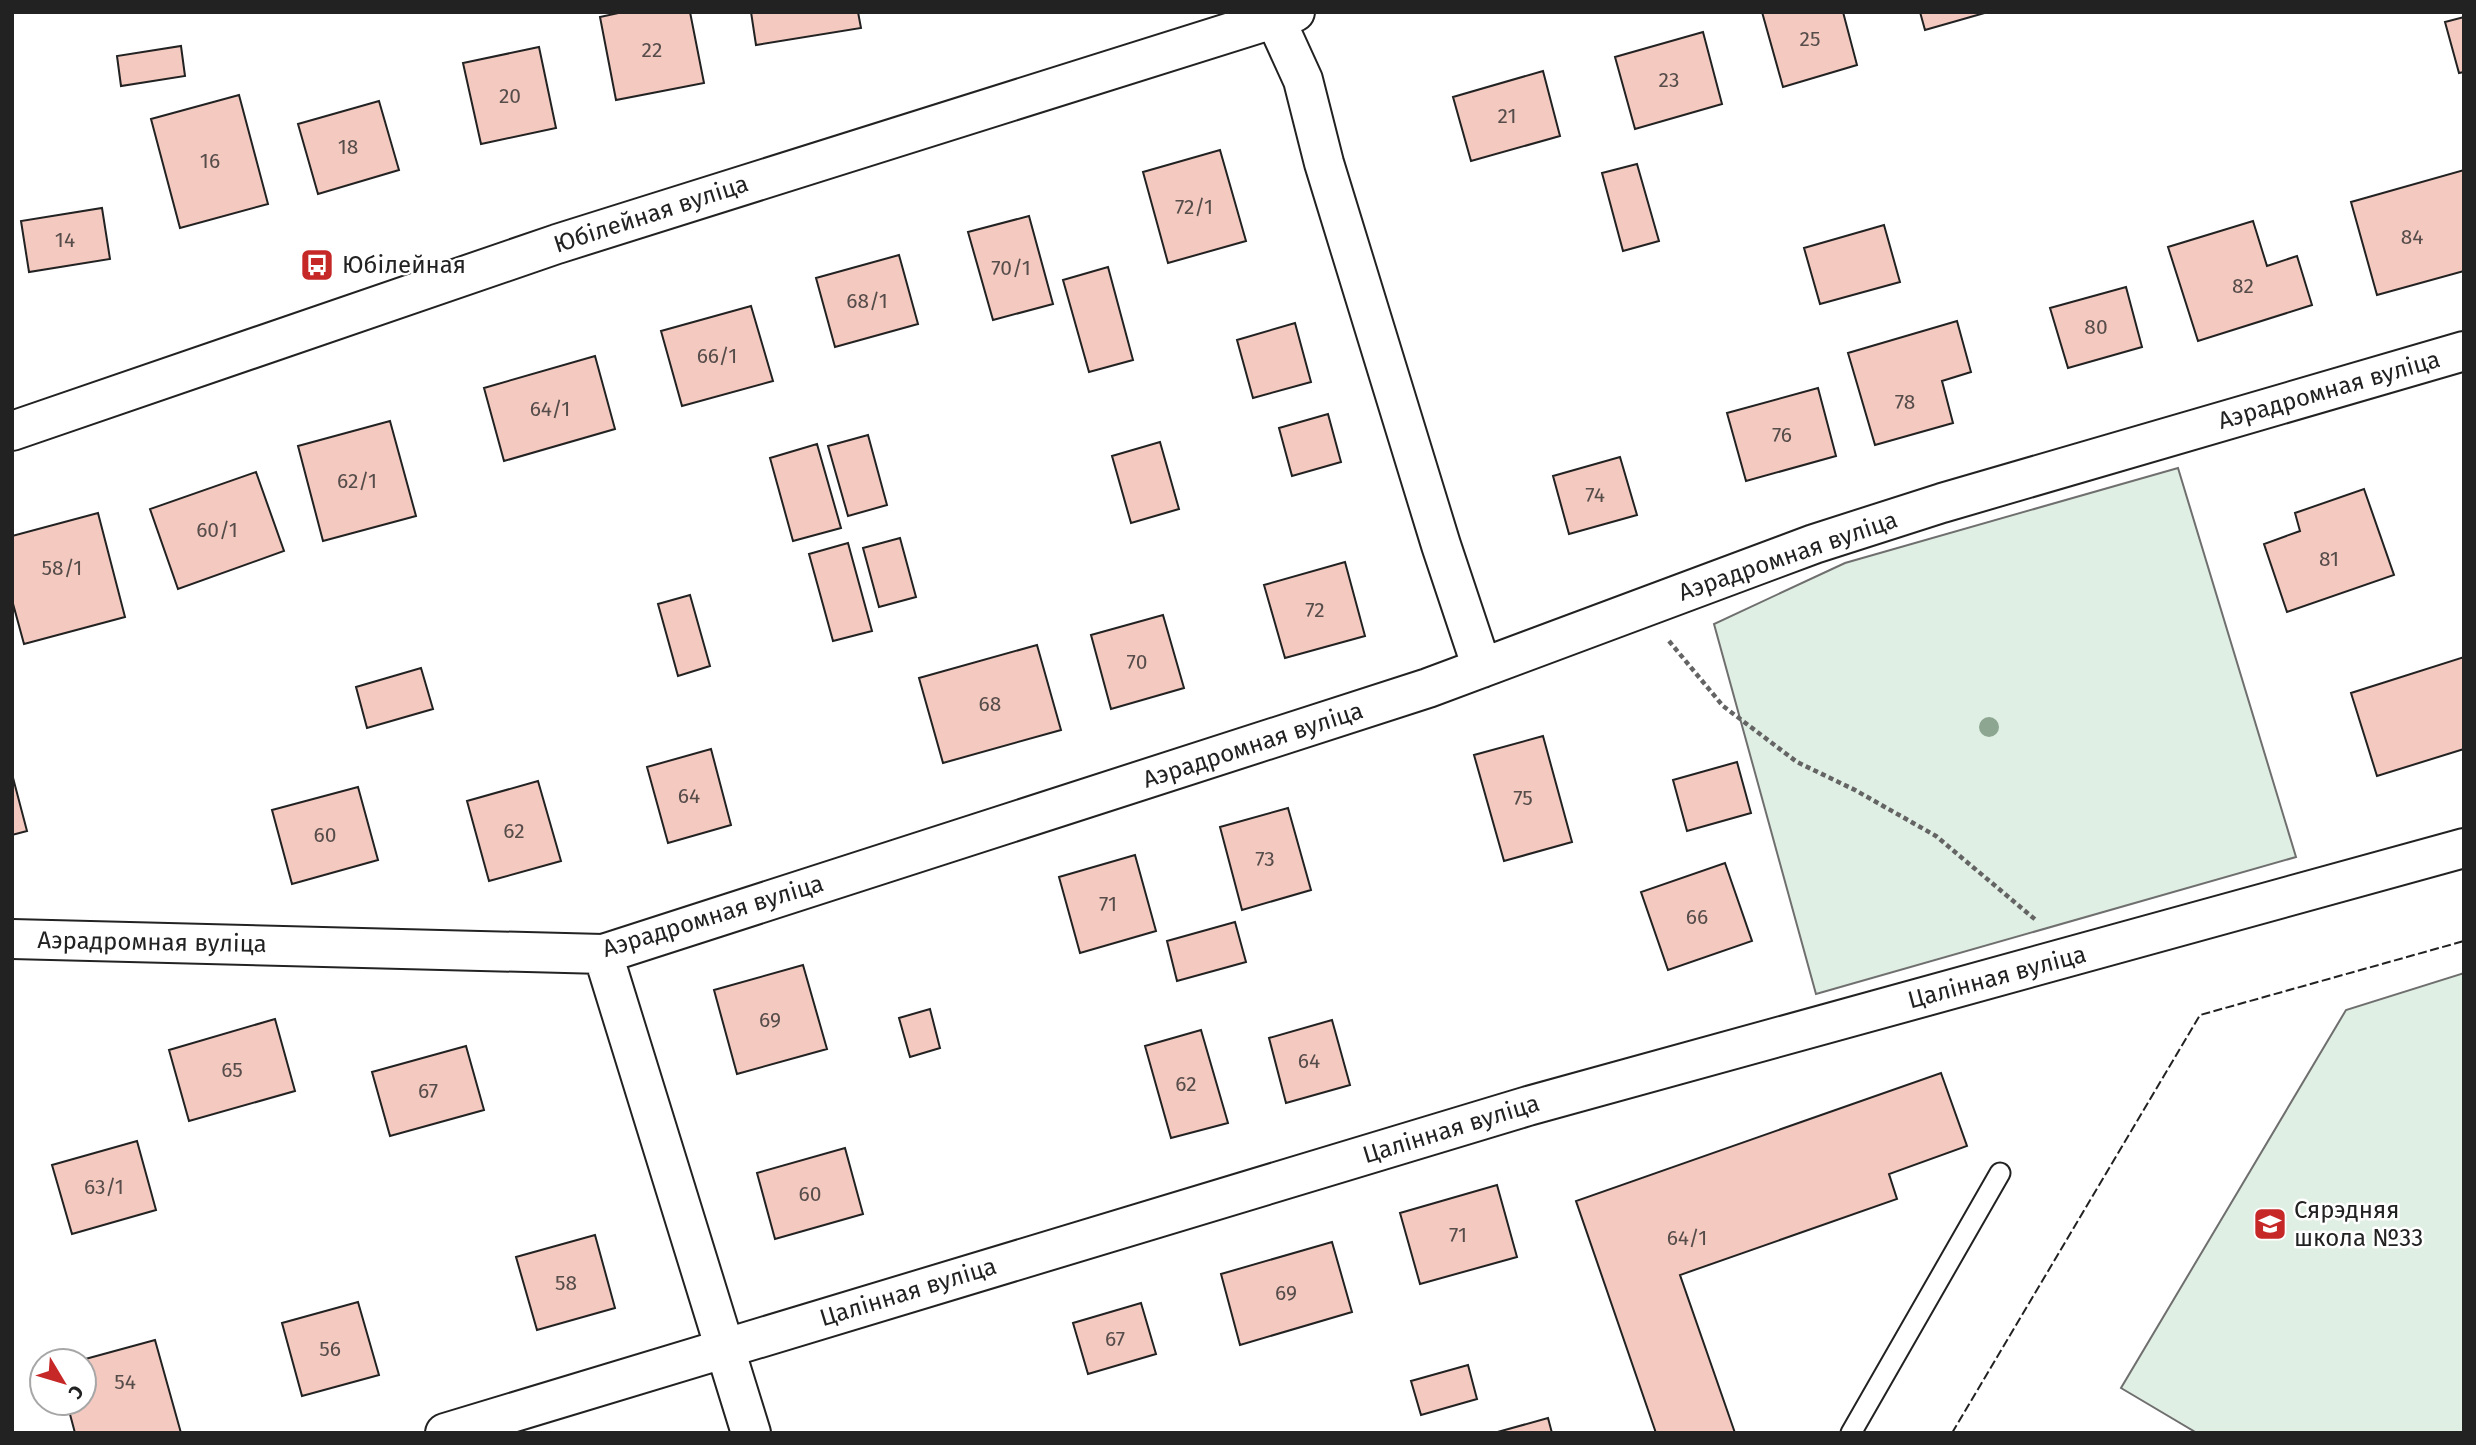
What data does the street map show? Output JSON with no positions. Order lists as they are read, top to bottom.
{
  "streets": {
    "street": ["Юбілейная вуліца", "Аэрадромная вуліца", "Цалінная вуліца"]
  },
  "places": {
    "bus stop": ["Юбілейная"],
    "school or university": ["Сярэдняя школа №33"]
  },
  "house_numbers": [
    "25",
    "22",
    "23",
    "20",
    "21",
    "18",
    "16",
    "72/1",
    "84",
    "14",
    "70/1",
    "82",
    "68/1",
    "80",
    "66/1",
    "78",
    "64/1",
    "76",
    "62/1",
    "74",
    "60/1",
    "81",
    "58/1",
    "72",
    "70",
    "68",
    "64",
    "75",
    "62",
    "60",
    "73",
    "71",
    "66",
    "69",
    "64",
    "65",
    "62",
    "67",
    "63/1",
    "60",
    "71",
    "64/1",
    "58",
    "69",
    "67",
    "56",
    "54"
  ],
  "north": "bottom right"
}
